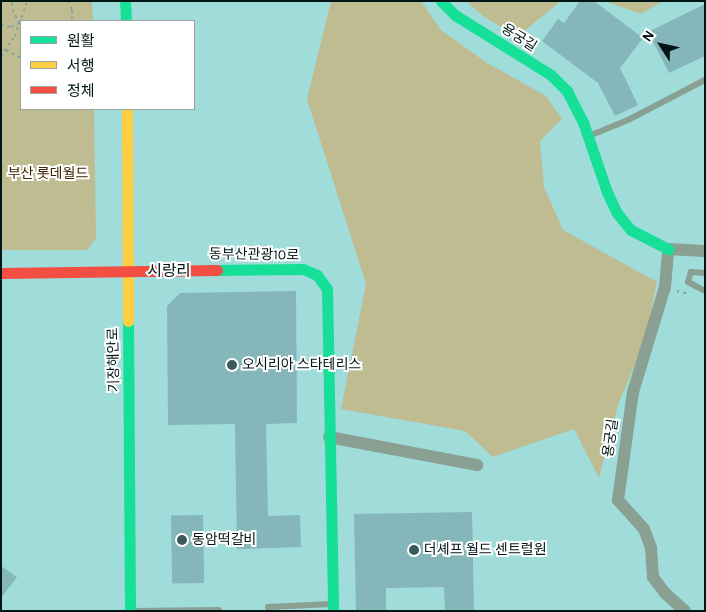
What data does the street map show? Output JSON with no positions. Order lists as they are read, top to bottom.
{
  "streets": {
    "street": ["용궁길", "동부산관광10로", "기장해안로"]
  },
  "crossings": [
    ["동부산관광10로", "기장해안로"]
  ],
  "districts": ["시랑리"],
  "parks": ["부산 롯데월드"],
  "places": ["오시리아 스타테리스", "동암떡갈비", "더셰프 월드 센트럴원"],
  "legend": ["원활", "서행", "정체"],
  "north": "top left"
}
